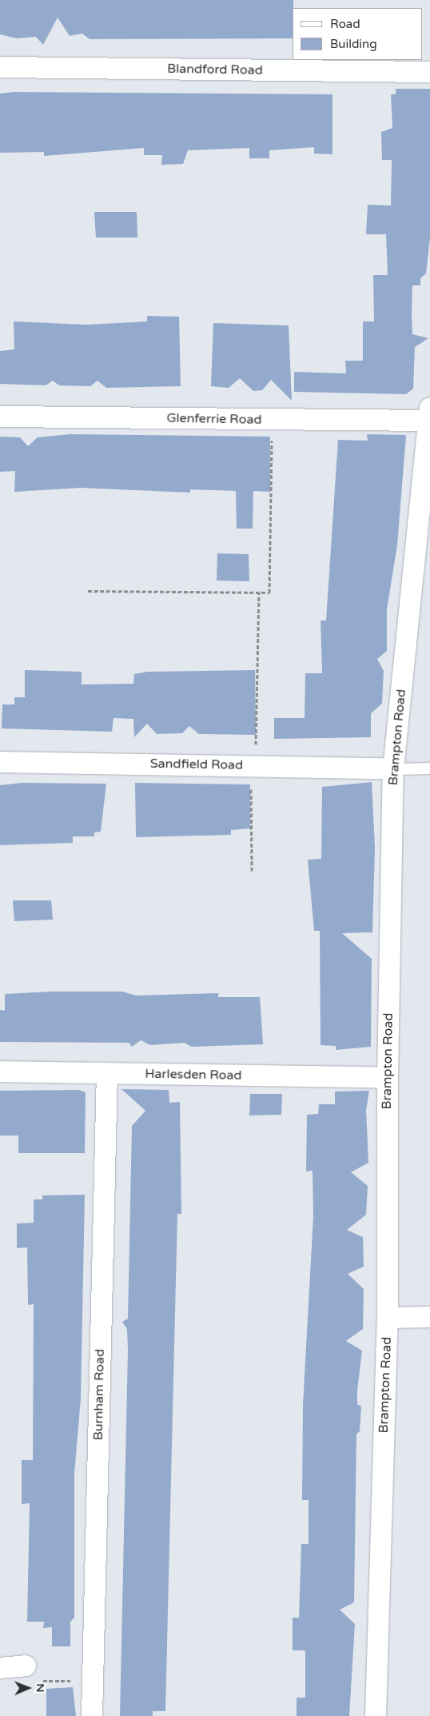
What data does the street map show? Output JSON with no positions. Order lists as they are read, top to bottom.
{
  "streets": {
    "street": [
      "Blandford Road",
      "Glenferrie Road",
      "Brampton Road",
      "Sandfield Road",
      "Harlesden Road",
      "Burnham Road"
    ]
  },
  "crossings": [
    ["Glenferrie Road", "Brampton Road"],
    ["Brampton Road", "Sandfield Road"],
    ["Brampton Road", "Harlesden Road"],
    ["Harlesden Road", "Burnham Road"]
  ],
  "legend": ["Road", "Building"],
  "north": "right"
}
